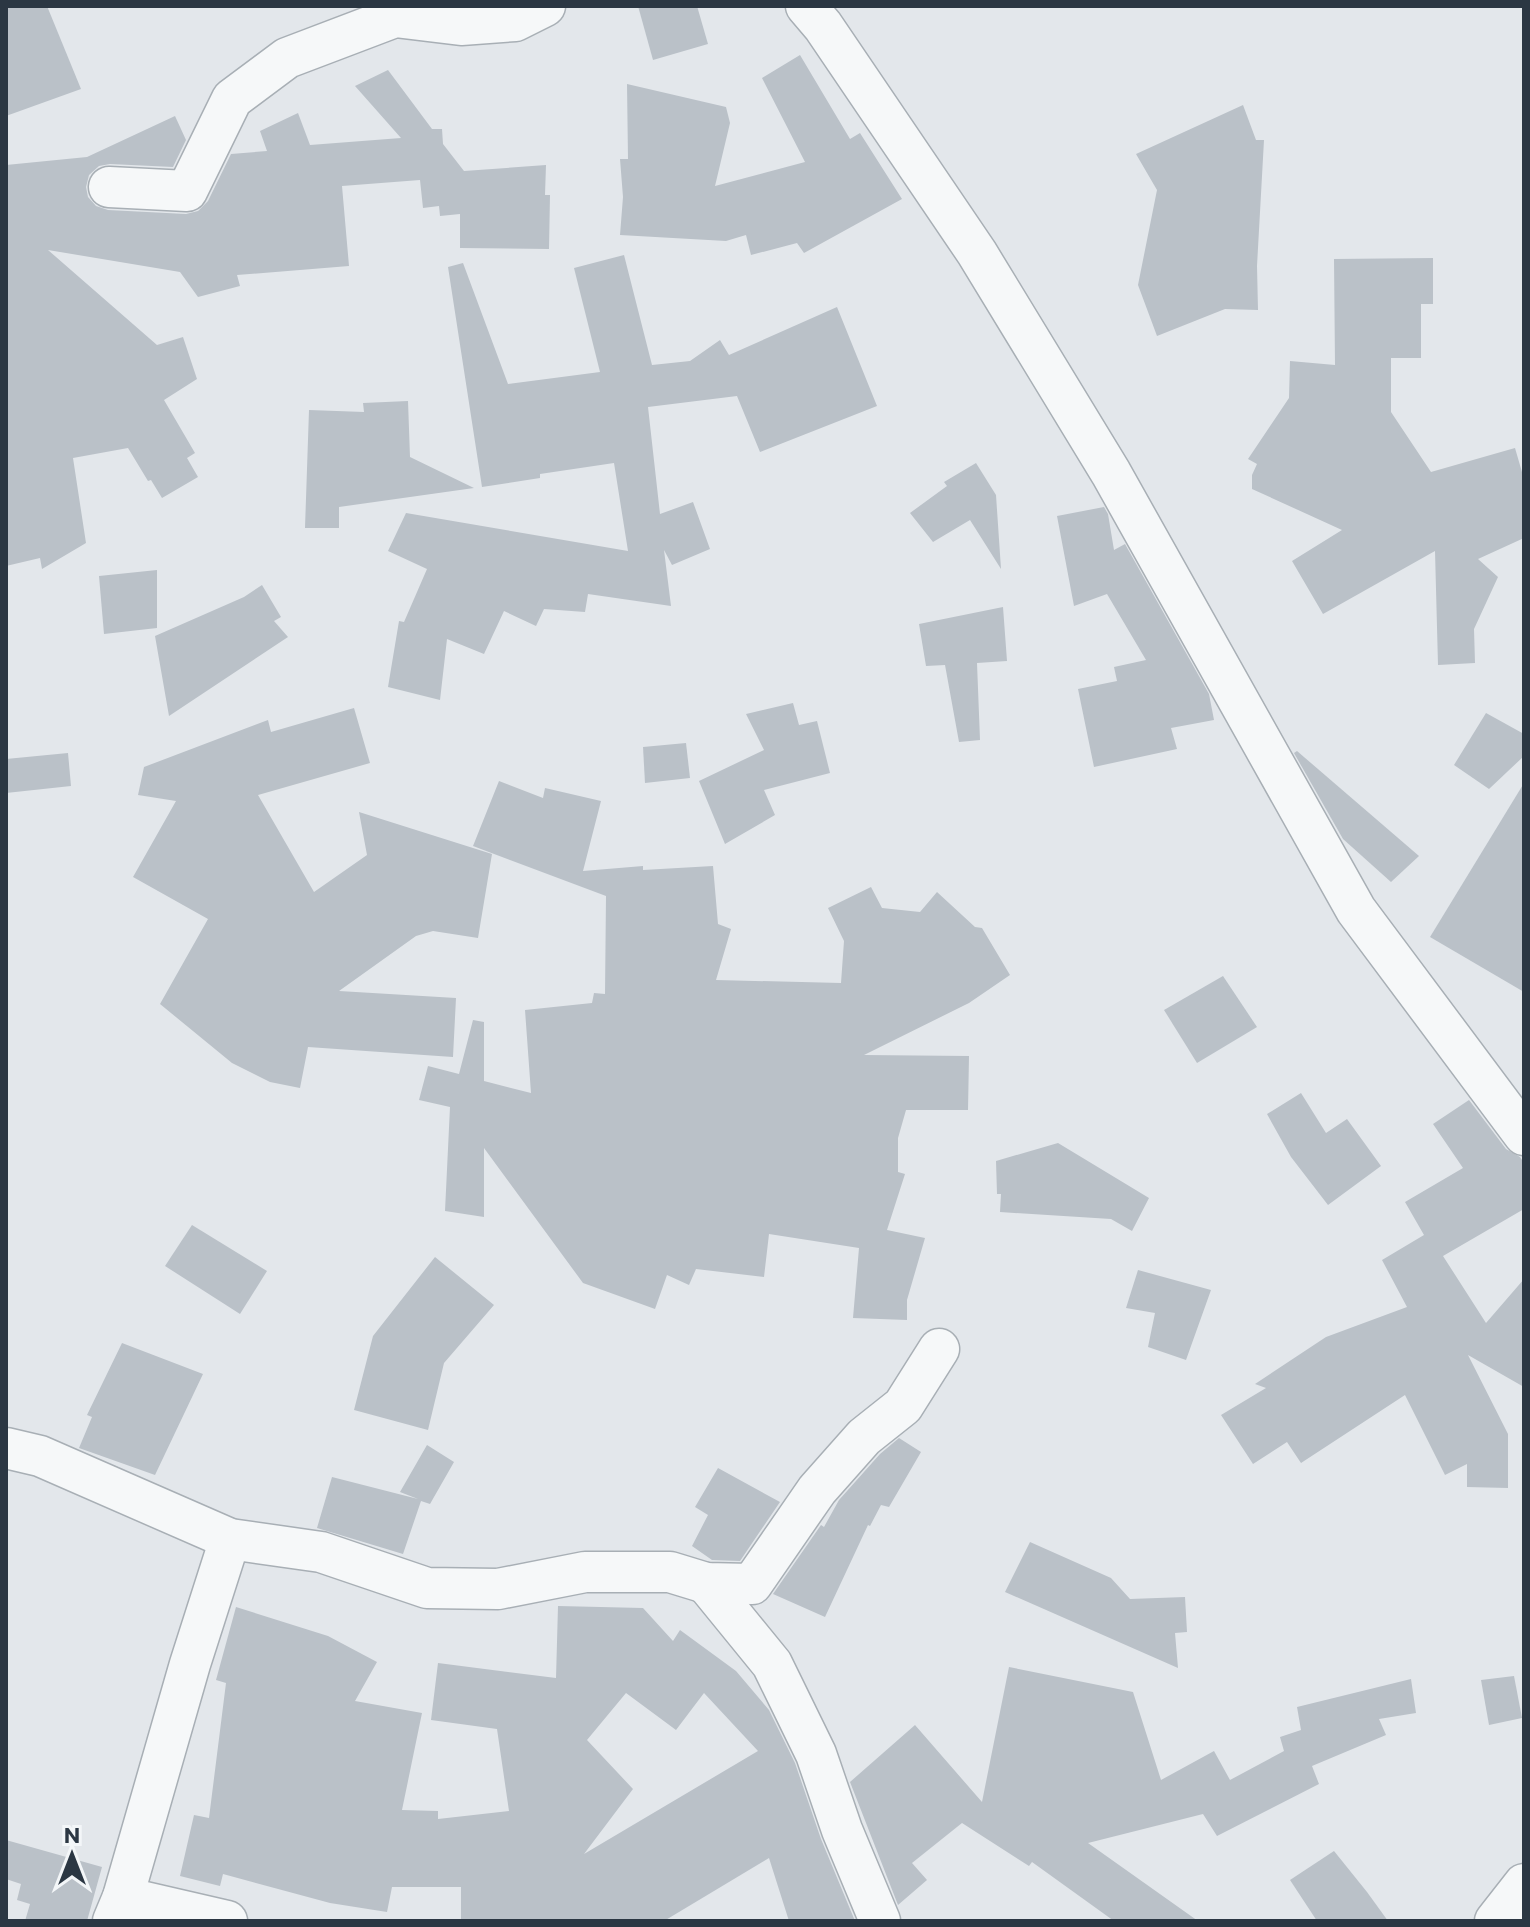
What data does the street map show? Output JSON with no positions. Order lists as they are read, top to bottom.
{
  "north": "top"
}
